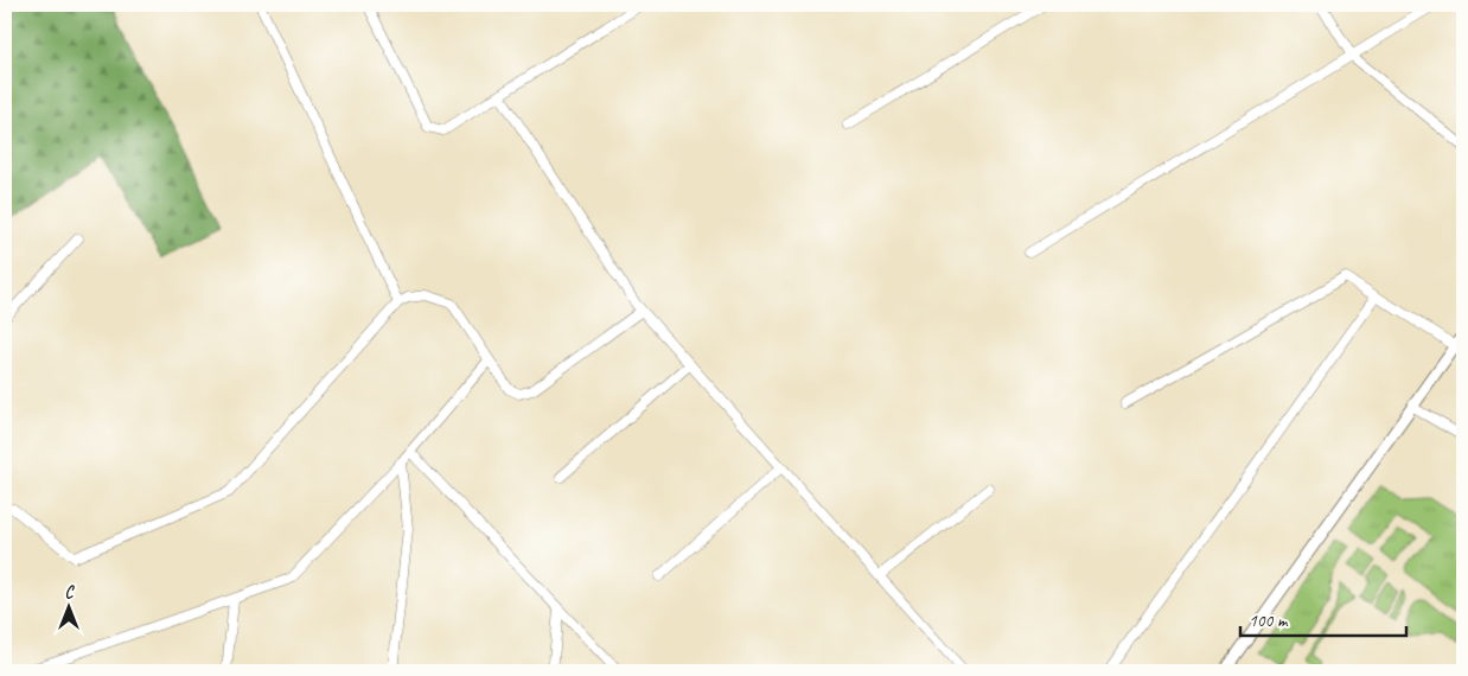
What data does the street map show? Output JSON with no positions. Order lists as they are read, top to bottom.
{
  "scale_bar": "100 m",
  "north": "top"
}
